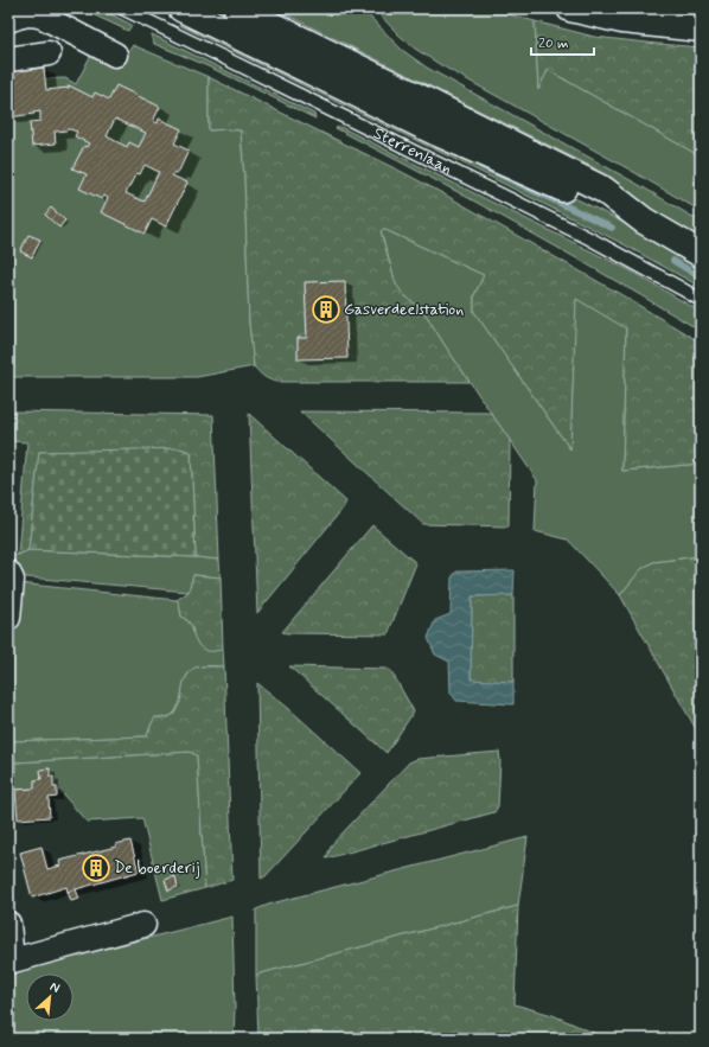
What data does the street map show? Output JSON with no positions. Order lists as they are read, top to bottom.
{
  "streets": {
    "main road": ["Sterrenlaan"]
  },
  "places": {
    "building": ["Gasverdeelstation", "De boerderij"]
  },
  "scale_bar": "20 m",
  "north": "top right"
}
